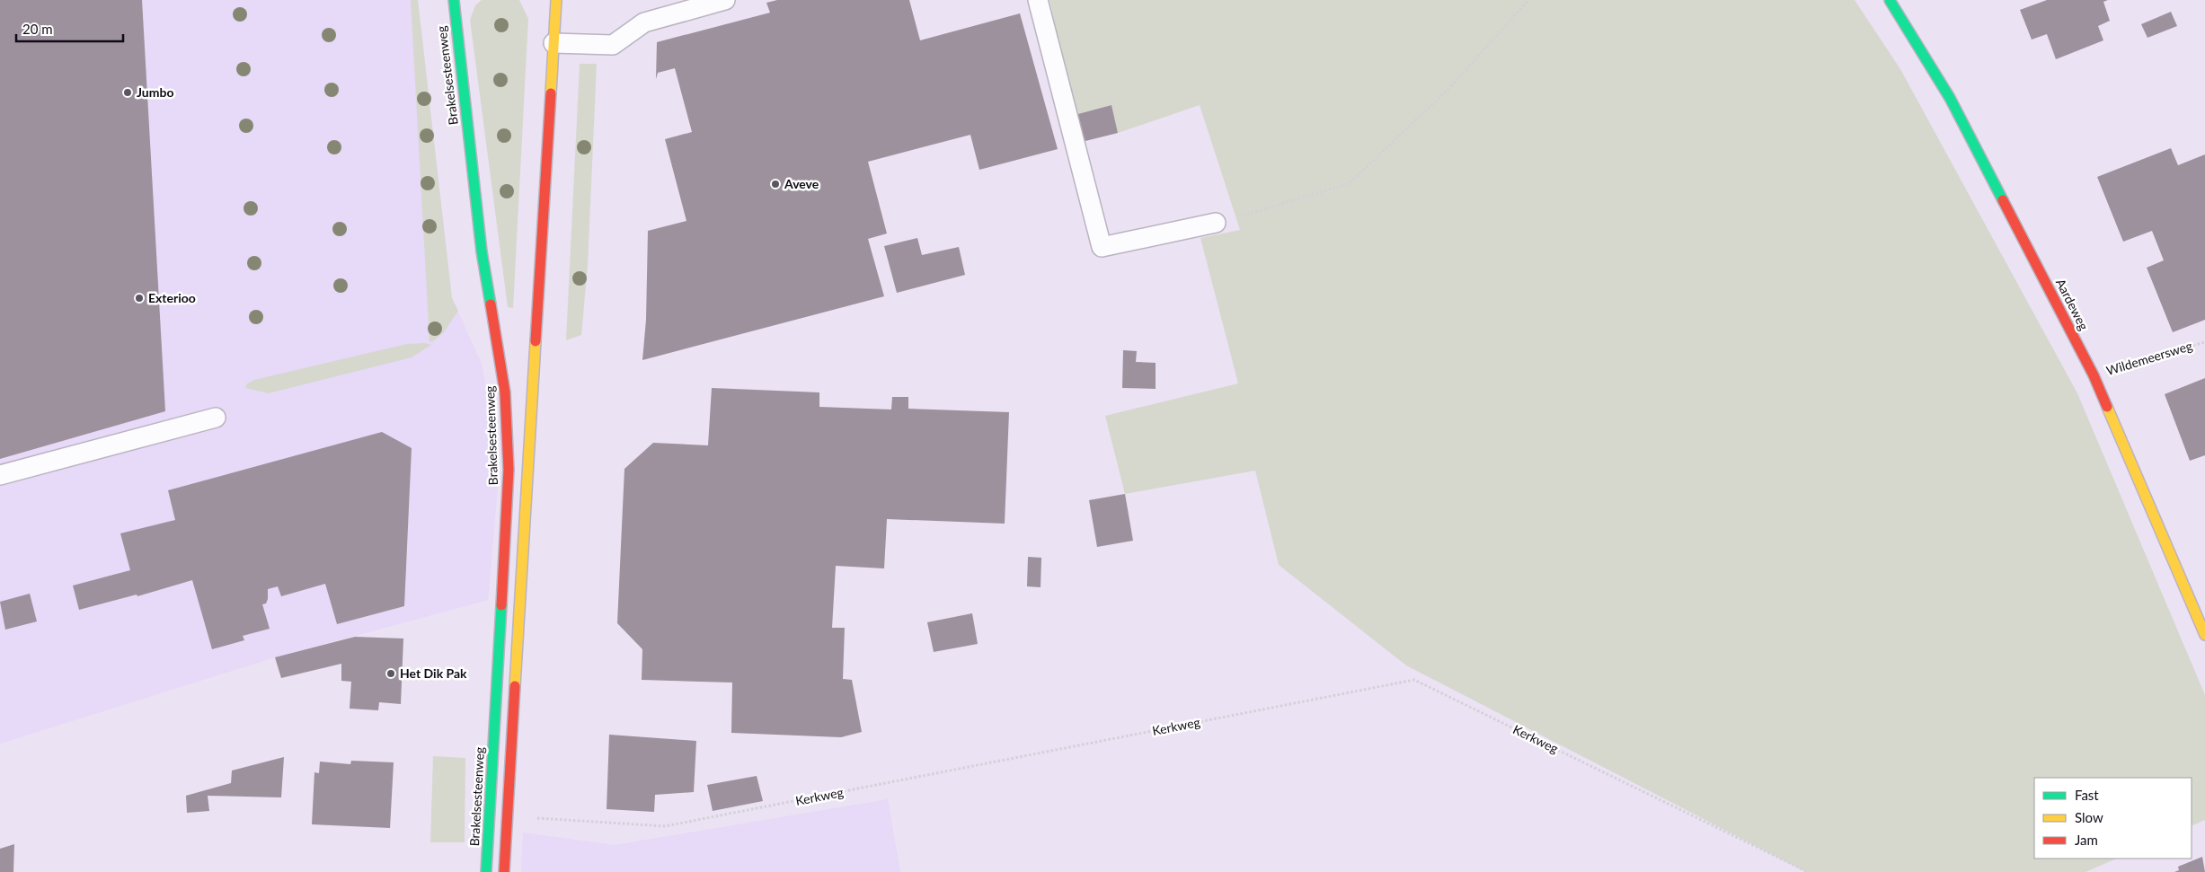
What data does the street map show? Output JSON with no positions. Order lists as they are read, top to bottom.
{
  "streets": {
    "main road": ["Brakelsesteenweg", "Aardeweg"],
    "path": ["Wildemeersweg", "Kerkweg"]
  },
  "crossings": [
    ["Aardeweg", "Wildemeersweg"]
  ],
  "places": [
    "Jumbo",
    "Aveve",
    "Exterioo",
    "Het Dik Pak"
  ],
  "legend": ["Fast", "Slow", "Jam"],
  "scale_bar": "20 m"
}
